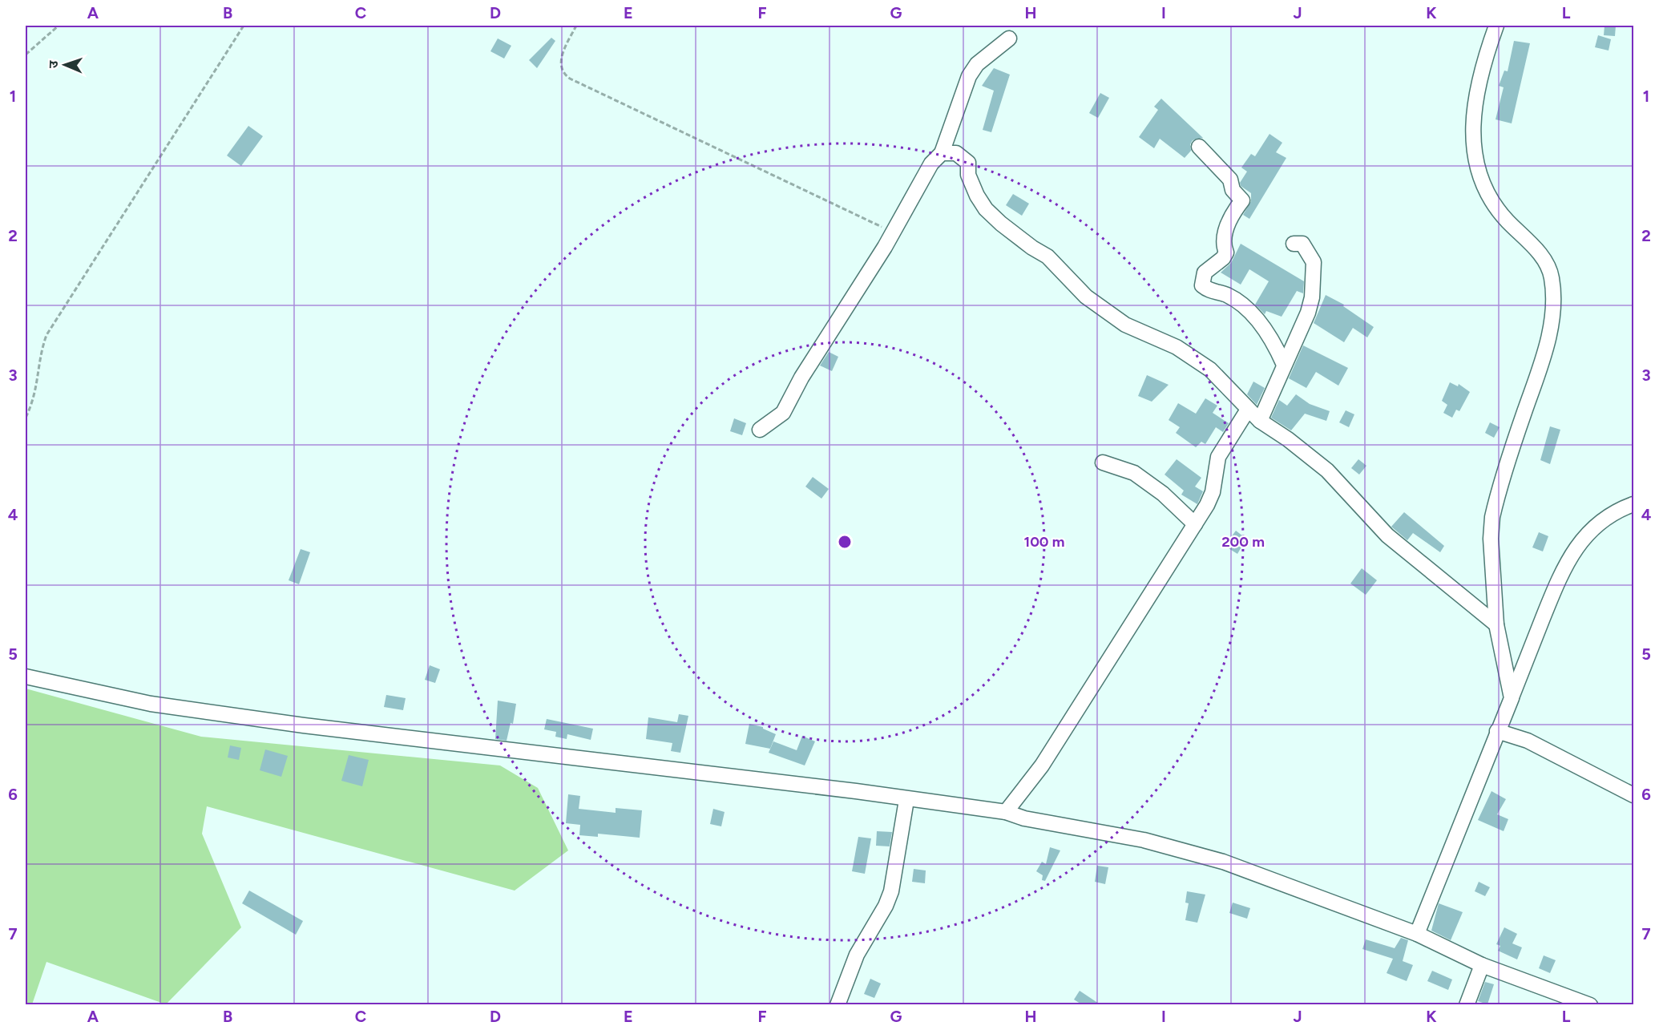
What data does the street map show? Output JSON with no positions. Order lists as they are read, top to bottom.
{
  "north": "left",
  "grid": {
    "columns": [
      "A",
      "B",
      "C",
      "D",
      "E",
      "F",
      "G",
      "H",
      "I",
      "J",
      "K",
      "L"
    ],
    "rows": [
      "1",
      "2",
      "3",
      "4",
      "5",
      "6",
      "7"
    ]
  },
  "rings": ["100 m", "200 m"]
}
